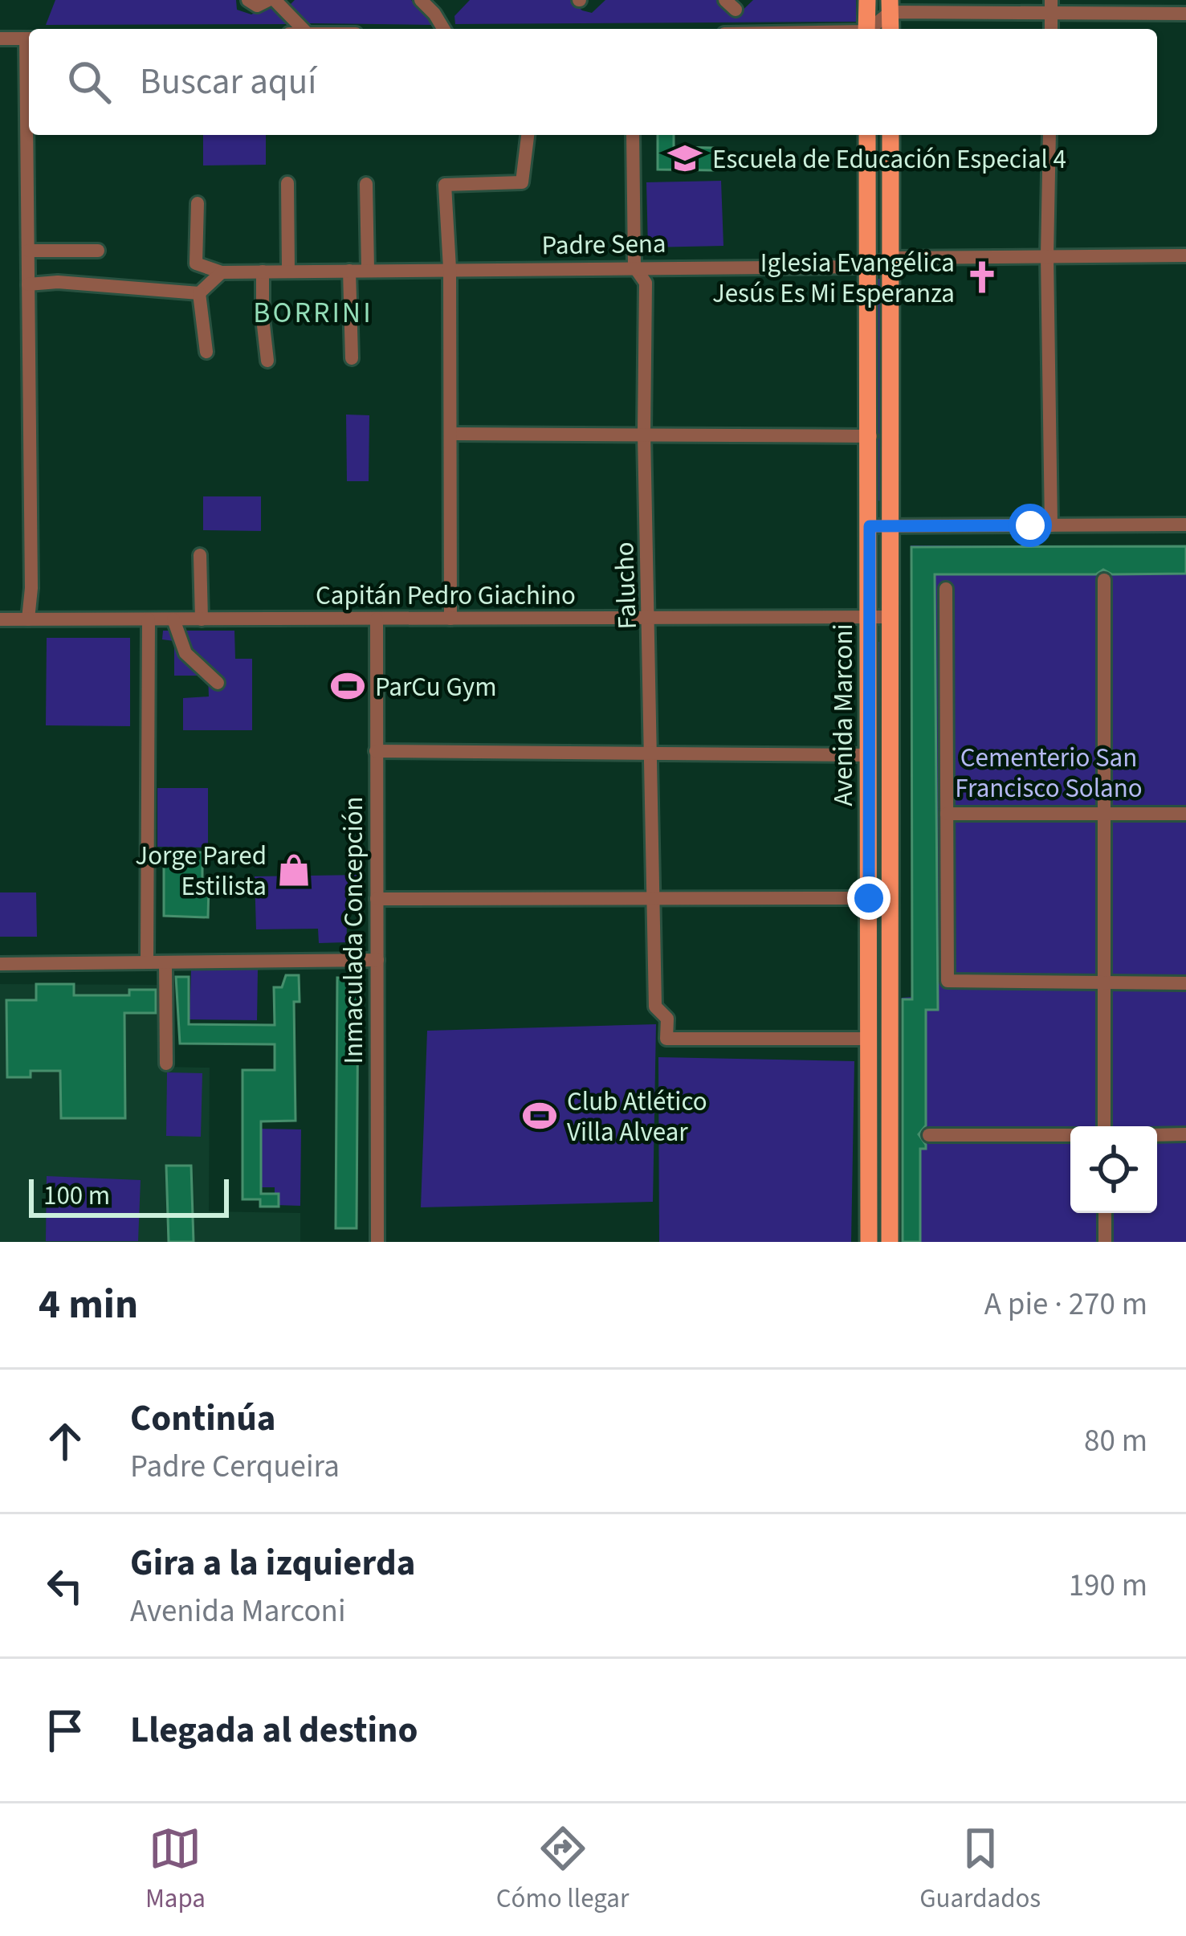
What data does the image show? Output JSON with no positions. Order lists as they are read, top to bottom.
{
  "streets": {
    "main road": ["Avenida Marconi"],
    "street": [
      "Padre Sena",
      "Falucho",
      "Capitán Pedro Giachino",
      "Inmaculada Concepción"
    ]
  },
  "crossings": [
    ["Padre Sena", "Falucho"],
    ["Padre Sena", "Avenida Marconi"],
    ["Falucho", "Capitán Pedro Giachino"],
    ["Falucho", "Avenida Marconi"],
    ["Capitán Pedro Giachino", "Avenida Marconi"],
    ["Capitán Pedro Giachino", "Inmaculada Concepción"]
  ],
  "districts": ["BORRINI"],
  "parks": ["Cementerio San Francisco Solano"],
  "places": {
    "school or university": ["Escuela de Educación Especial 4"],
    "church": ["Iglesia Evangélica Jesús Es Mi Esperanza"],
    "sports": ["ParCu Gym", "Club Atlético Villa Alvear"],
    "shop": ["Jorge Pared Estilista"]
  },
  "scale_bar": "100 m",
  "page": {
    "search": "Buscar aquí",
    "scale": "100 m",
    "heading": ["4 min", "A pie · 270 m"],
    "list": [
      ["Continúa", "Padre Cerqueira", "80 m"],
      ["Gira a la izquierda", "Avenida Marconi", "190 m"],
      "Llegada al destino"
    ],
    "nav": ["Mapa", "Cómo llegar", "Guardados"]
  }
}
